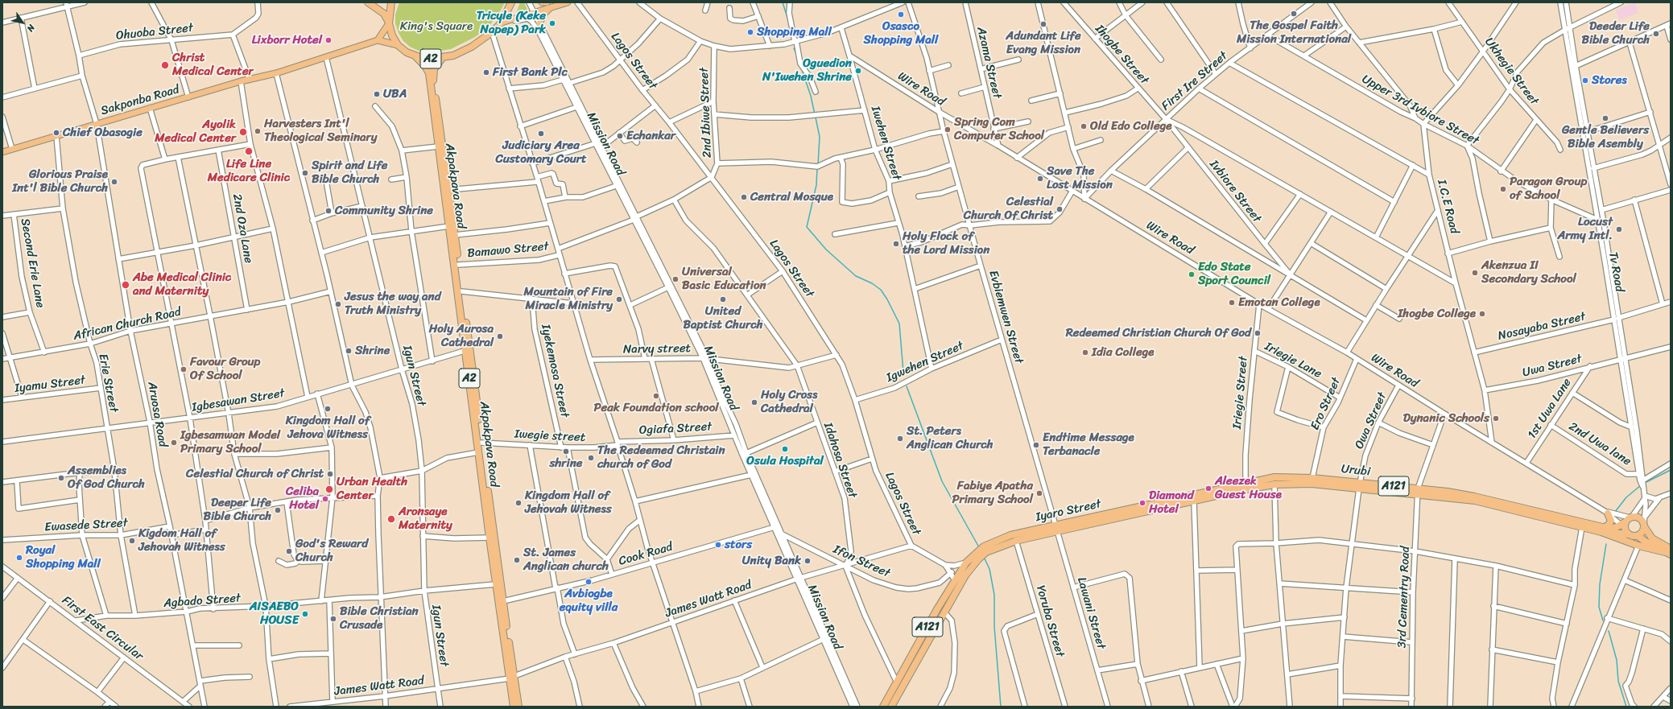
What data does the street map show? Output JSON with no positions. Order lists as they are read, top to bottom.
{
  "streets": {
    "highway": [
      "A2",
      "Akpakpava Road",
      "Urubi",
      "A121",
      "Iyaro Street"
    ],
    "main road": ["Sakponba Road"],
    "street": [
      "Ohuoba Street",
      "Ihogbe Street",
      "Lagos Street",
      "Azama Street",
      "Ukhegie Street",
      "First Ire Street",
      "Wire Road",
      "Upper 3rd Ivbiore Street",
      "2nd Ibiwe Street",
      "Iwehen Street",
      "Mission Road",
      "Ivbiore Street",
      "I.C.E Road",
      "2nd Oza Lane",
      "Bamawo Street",
      "Second Erie Lane",
      "Tv Road",
      "Evbiemwen Street",
      "African Church Road",
      "Nosayaba Street",
      "Narvy street",
      "Iriegie Lane",
      "Igwehen Street",
      "Uwa Street",
      "Iyekemosa Street",
      "Igun Street",
      "Erie Street",
      "Iyamu Street",
      "Iriegie Street",
      "Igbesawan Street",
      "Ero Street",
      "1st Uwa Lane",
      "Aruosa Road",
      "Owa Street",
      "Ogiafa Street",
      "Iwegie street",
      "2nd Uwa lane",
      "Idahosa Street",
      "Ewasede Street",
      "Cook Road",
      "Ifon Street",
      "3rd Cementry Road",
      "James Watt Road",
      "Agbado Street",
      "Lawani Street",
      "Yoruba Street",
      "First East Circular"
    ]
  },
  "crossings": [
    ["Ohuoba Street", "Aruosa Road"],
    ["Ihogbe Street", "First Ire Street"],
    ["Ihogbe Street", "Ivbiore Street"],
    ["A2", "Mission Road"],
    ["A2", "Akpakpava Road"],
    ["Lagos Street", "2nd Ibiwe Street"],
    ["Lagos Street", "Narvy street"],
    ["Lagos Street", "Igwehen Street"],
    ["Lagos Street", "James Watt Road"],
    ["Azama Street", "Wire Road"],
    ["First Ire Street", "Wire Road"],
    ["First Ire Street", "Upper 3rd Ivbiore Street"],
    ["First Ire Street", "Ivbiore Street"],
    ["Wire Road", "Iwehen Street"],
    ["Wire Road", "I.C.E Road"],
    ["Wire Road", "Tv Road"],
    ["Wire Road", "Evbiemwen Street"],
    ["Wire Road", "Iriegie Street"],
    ["Wire Road", "Ero Street"],
    ["Wire Road", "1st Uwa Lane"],
    ["Wire Road", "Owa Street"],
    ["Wire Road", "Urubi"],
    ["Wire Road", "A121"],
    ["Wire Road", "3rd Cementry Road"],
    ["Sakponba Road", "Igun Street"],
    ["Sakponba Road", "Erie Street"],
    ["Sakponba Road", "Aruosa Road"],
    ["Upper 3rd Ivbiore Street", "I.C.E Road"],
    ["Upper 3rd Ivbiore Street", "Tv Road"],
    ["Iwehen Street", "Igwehen Street"],
    ["Mission Road", "Narvy street"],
    ["Mission Road", "Ogiafa Street"],
    ["Mission Road", "Cook Road"],
    ["Mission Road", "Ifon Street"],
    ["Mission Road", "James Watt Road"],
    ["Akpakpava Road", "Bamawo Street"],
    ["Akpakpava Road", "Igbesawan Street"],
    ["Akpakpava Road", "Iwegie street"],
    ["Akpakpava Road", "Cook Road"],
    ["Akpakpava Road", "James Watt Road"],
    ["Akpakpava Road", "Agbado Street"],
    ["I.C.E Road", "Nosayaba Street"],
    ["I.C.E Road", "Uwa Street"],
    ["2nd Oza Lane", "African Church Road"],
    ["Second Erie Lane", "African Church Road"],
    ["Tv Road", "Nosayaba Street"],
    ["Tv Road", "Uwa Street"],
    ["Tv Road", "2nd Uwa lane"],
    ["Tv Road", "Urubi"],
    ["Tv Road", "A121"],
    ["Evbiemwen Street", "Igwehen Street"],
    ["Evbiemwen Street", "Iyaro Street"],
    ["Evbiemwen Street", "Lawani Street"],
    ["African Church Road", "Erie Street"],
    ["African Church Road", "Aruosa Road"],
    ["Narvy street", "Idahosa Street"],
    ["Iriegie Lane", "Iriegie Street"],
    ["Iriegie Lane", "Ero Street"],
    ["Uwa Street", "1st Uwa Lane"],
    ["Iyekemosa Street", "Iwegie street"],
    ["Igun Street", "Igbesawan Street"],
    ["Igun Street", "James Watt Road"],
    ["Igun Street", "Agbado Street"],
    ["Erie Street", "Iyamu Street"],
    ["Erie Street", "Igbesawan Street"],
    ["Erie Street", "Ewasede Street"],
    ["Erie Street", "Agbado Street"],
    ["Iriegie Street", "Urubi"],
    ["Igbesawan Street", "Aruosa Road"],
    ["Ero Street", "Urubi"],
    ["1st Uwa Lane", "2nd Uwa lane"],
    ["Aruosa Road", "Ewasede Street"],
    ["Aruosa Road", "Agbado Street"],
    ["Owa Street", "Urubi"],
    ["Ogiafa Street", "Iwegie street"],
    ["Idahosa Street", "Ifon Street"],
    ["Idahosa Street", "James Watt Road"],
    ["Urubi", "A121"],
    ["Urubi", "Iyaro Street"],
    ["Urubi", "3rd Cementry Road"],
    ["A121", "Iyaro Street"],
    ["Iyaro Street", "Lawani Street"],
    ["Iyaro Street", "Yoruba Street"],
    ["Ifon Street", "James Watt Road"],
    ["Agbado Street", "First East Circular"]
  ],
  "parks": ["King's Square"],
  "places": [
    "The Gospel Faith Mission International",
    "Osasco Shopping Mall",
    "Tricyle (Keke Napep) Park",
    "Adundant Life Evang Mission",
    "Shopping Mall",
    "Deeder Life Bible Church",
    "Lixborr Hotel",
    "Christ Medical Center",
    "Oguedion N'Iwehen Shrine",
    "First Bank Plc",
    "Stores",
    "UBA",
    "Gentle Believers Bible Asembly",
    "Old Edo College",
    "Spring Com Computer School",
    "Harvesters Int'l Theological Seminary",
    "Ayolik Medical Center",
    "Chief Obasogie",
    "Judiciary Area Customary Court",
    "Echankar",
    "Life Line Medicare Clinic",
    "Spirit and Life Bible Church",
    "Save The Lost Mission",
    "Glorious Praise Int'l Bible Church",
    "Paragon Group of School",
    "Central Mosque",
    "Celestial Church Of Christ",
    "Community Shrine",
    "Locust Army Intl.",
    "Holy Flock of the Lord Mission",
    "Akenzua II Secondary School",
    "Edo State Sport Council",
    "Universal Basic Education",
    "Abe Medical Clinic and Maternity",
    "Mountain of Fire Miracle Ministry",
    "United Baptist Church",
    "Emotan College",
    "Jesus the way and Truth Ministry",
    "Ihogbe College",
    "Redeemed Christian Church Of God",
    "Holy Aurosa Cathedral",
    "Shrine",
    "Idia College",
    "Favour Group Of School",
    "Peak Foundation school",
    "Holy Cross Cathedral",
    "Kingdom Hall of Jehova Witness",
    "Dynanic Schools",
    "St. Peters Anglican Church",
    "Igbesamwan Model Primary School",
    "Endtime Message Terbanacle",
    "Osula Hospital",
    "shrine",
    "The Redeemed Christain church of God",
    "Celestial Church of Christ",
    "Assemblies Of God Church",
    "Aleezek Guest House",
    "Urban Health Center",
    "Fabiye Apatha Primary School",
    "Celiba Hotel",
    "Kingdom Hall of Jehovah Witness",
    "Diamond Hotel",
    "Deeper Life Bible Church",
    "Aronsaye Maternity",
    "Kigdom Hall of Jehovah Witness",
    "stors",
    "God's Reward Church",
    "Royal Shopping Mall",
    "St. James Anglican church",
    "Unity Bank",
    "Avbiogbe equity villa",
    "AISAEBO HOUSE",
    "Bible Christian Crusade"
  ],
  "north": "bottom right"
}
